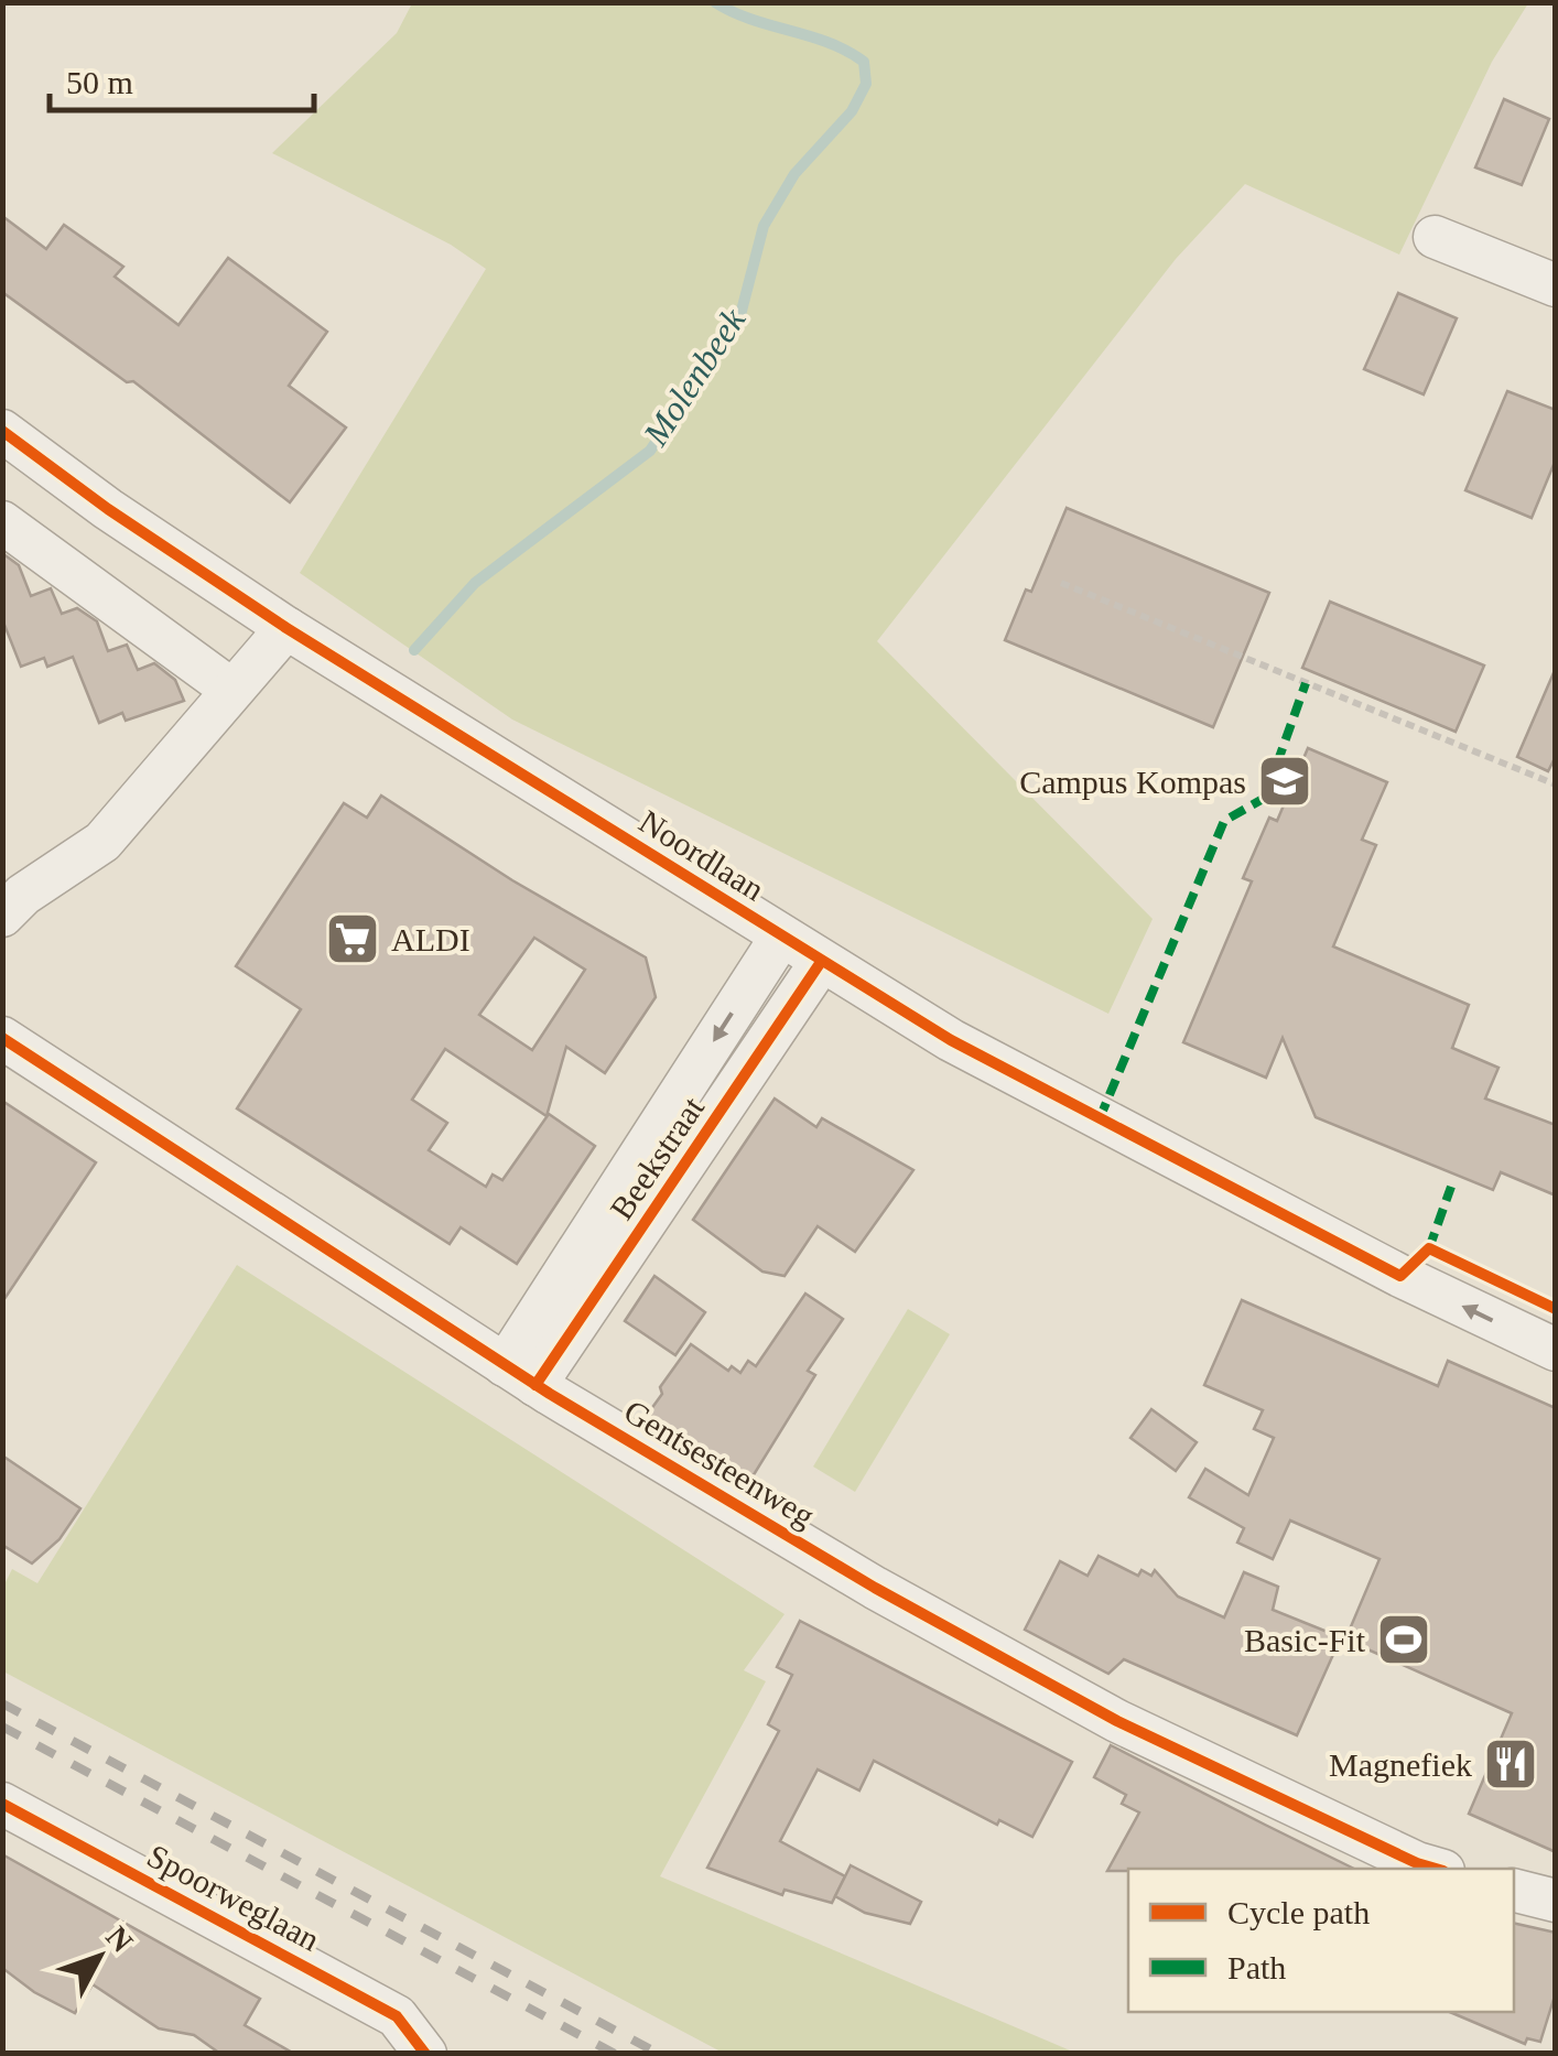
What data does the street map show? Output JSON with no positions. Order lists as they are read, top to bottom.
{
  "streets": {
    "street": [
      "Noordlaan",
      "Beekstraat",
      "Gentsesteenweg",
      "Spoorweglaan"
    ]
  },
  "crossings": [
    ["Noordlaan", "Beekstraat"],
    ["Beekstraat", "Gentsesteenweg"]
  ],
  "one_way": ["Noordlaan"],
  "water": ["Molenbeek"],
  "places": {
    "school or university": ["Campus Kompas"],
    "supermarket": ["ALDI"],
    "sports": ["Basic-Fit"],
    "restaurant": ["Magnefiek"]
  },
  "legend": ["Cycle path", "Path"],
  "scale_bar": "50 m",
  "north": "top right"
}
